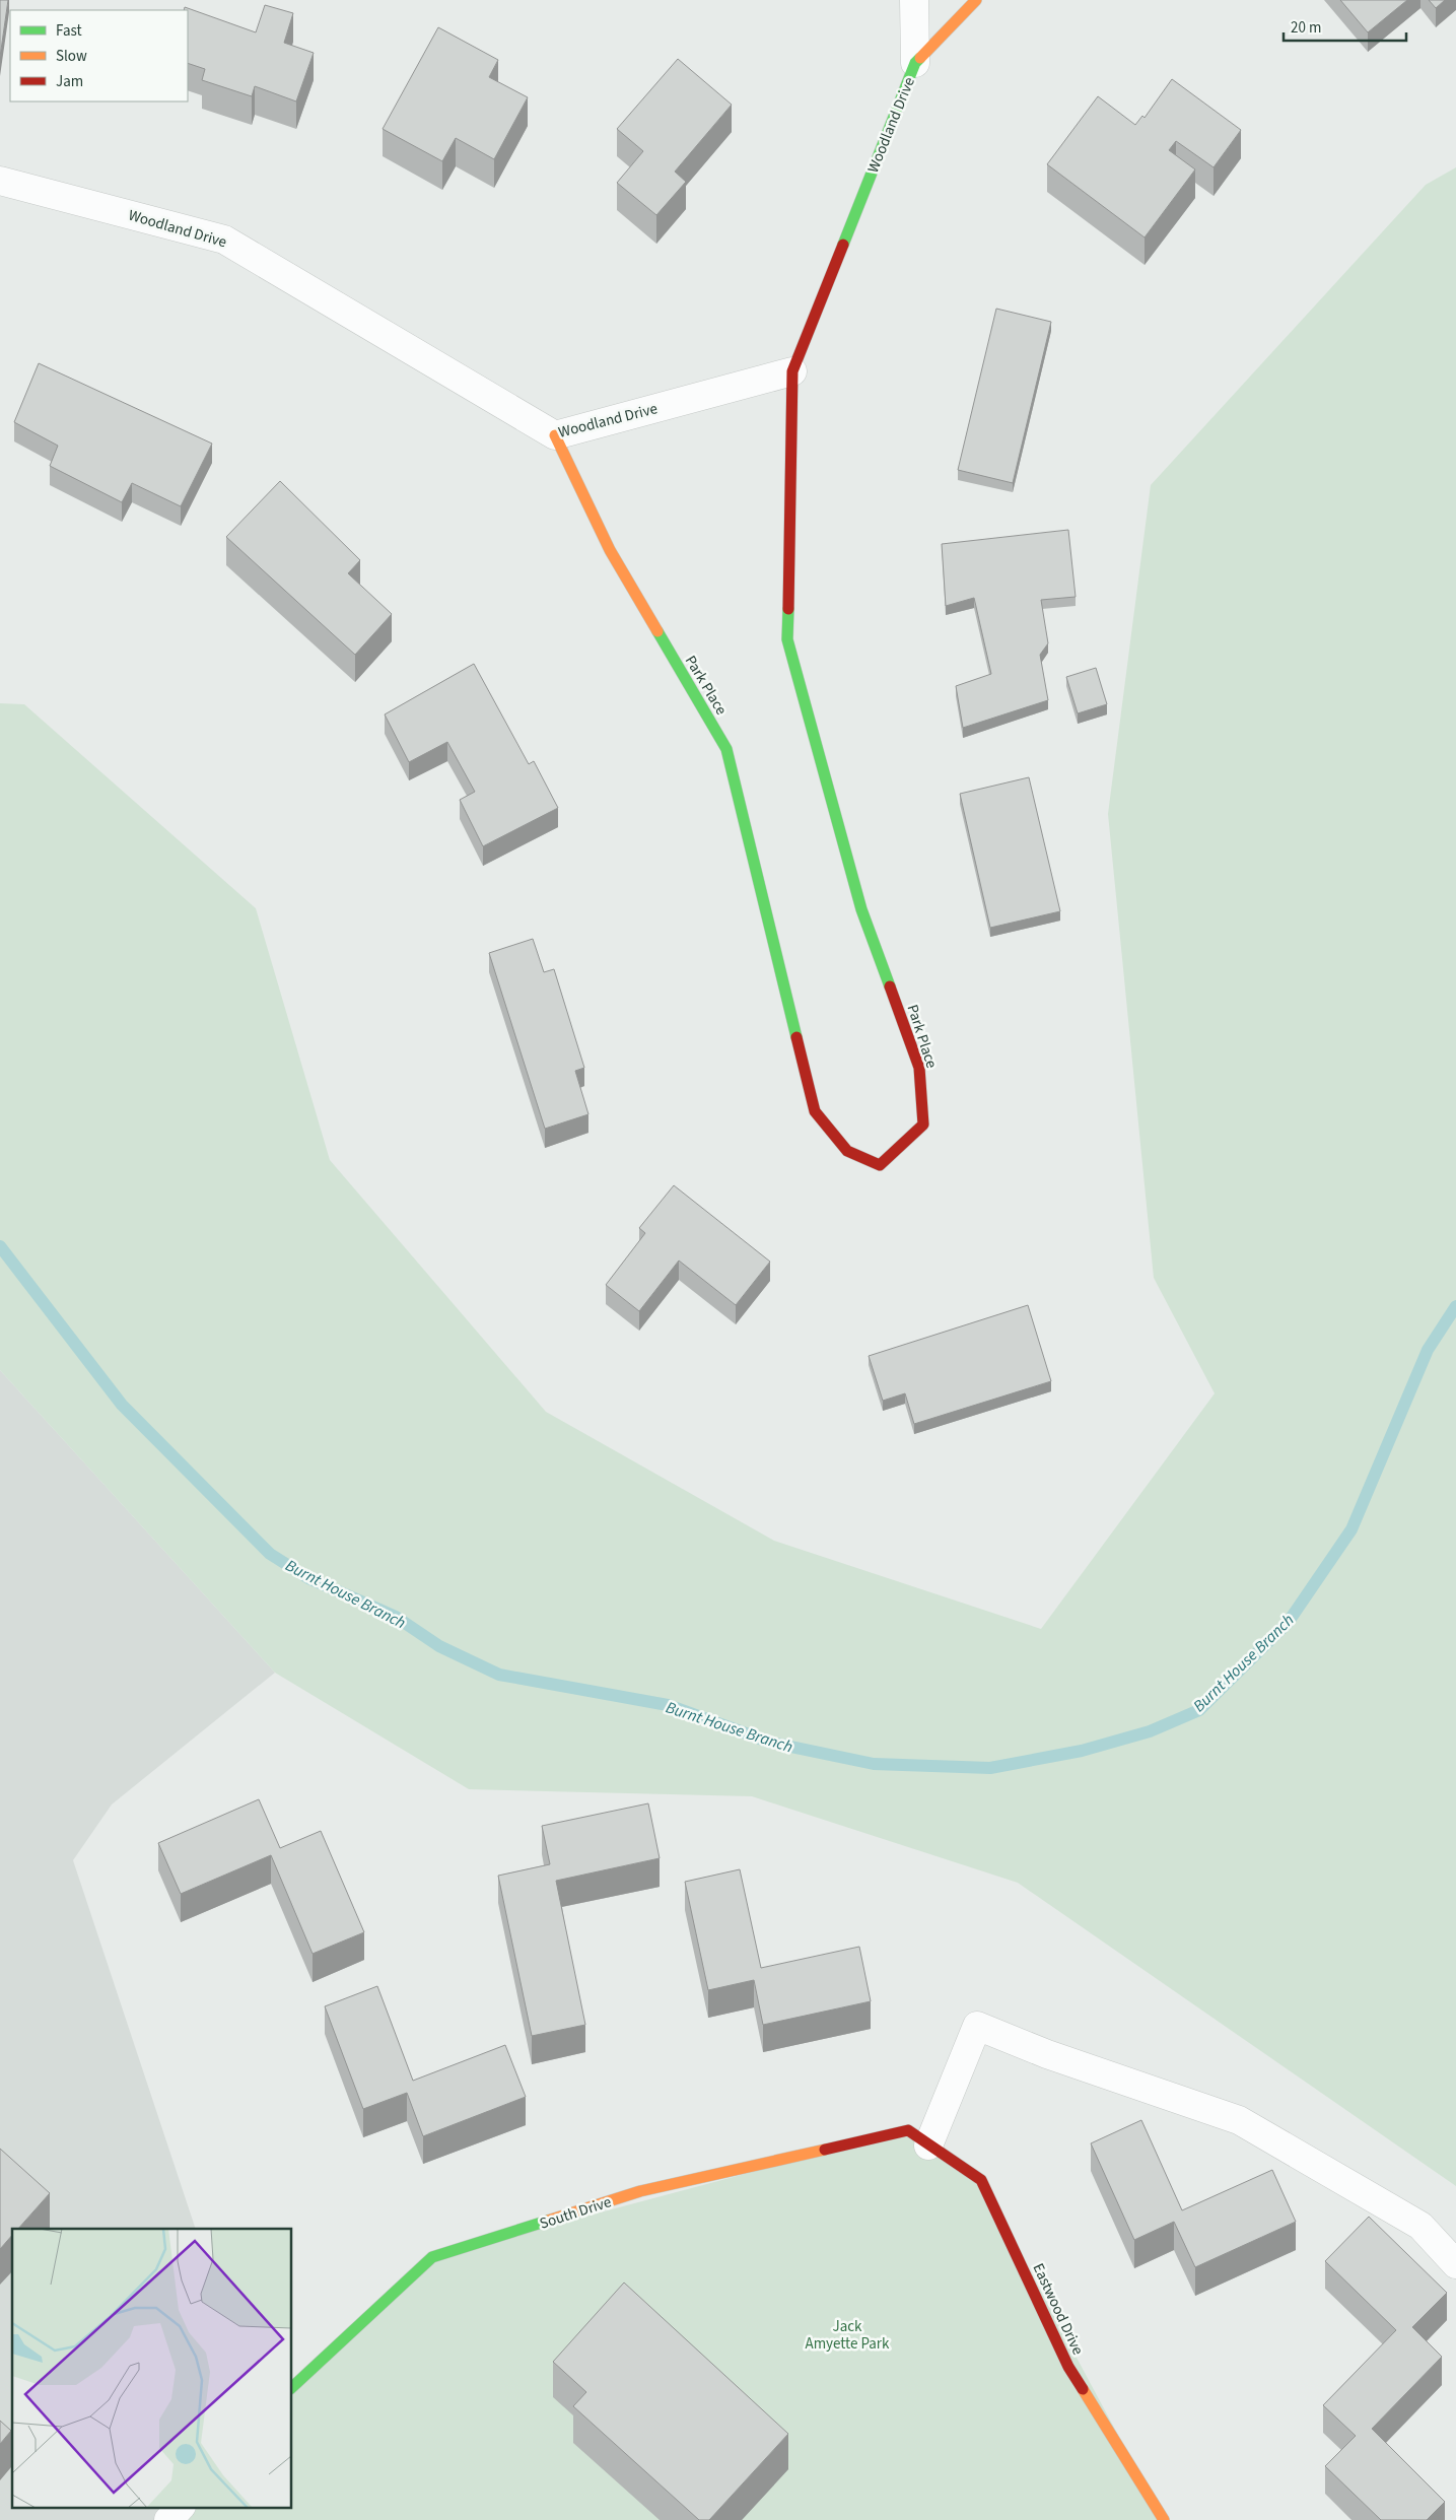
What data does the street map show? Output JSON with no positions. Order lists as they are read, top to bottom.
{
  "streets": {
    "street": [
      "Woodland Drive",
      "Park Place",
      "South Drive",
      "Eastwood Drive"
    ]
  },
  "crossings": [
    ["Woodland Drive", "Park Place"],
    ["South Drive", "Eastwood Drive"]
  ],
  "water": ["Burnt House Branch"],
  "parks": ["Jack Amyette Park"],
  "legend": ["Fast", "Slow", "Jam"],
  "scale_bar": "20 m"
}
